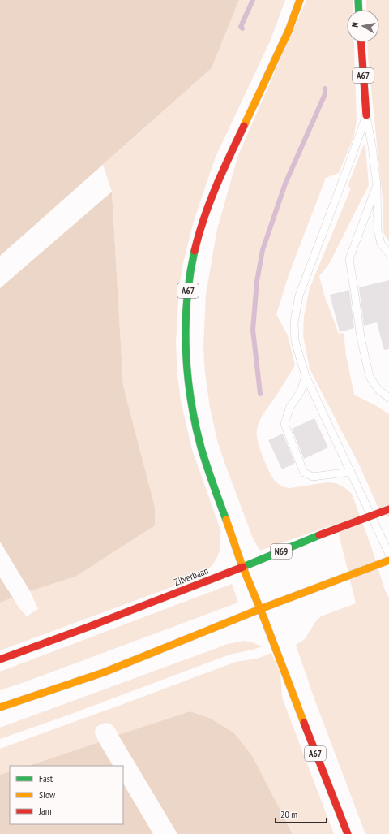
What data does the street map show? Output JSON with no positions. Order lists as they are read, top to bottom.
{
  "streets": {
    "main road": ["A67", "N69", "Zilverbaan"]
  },
  "crossings": [
    ["A67", "Zilverbaan"]
  ],
  "legend": ["Fast", "Slow", "Jam"],
  "scale_bar": "20 m",
  "north": "left"
}
